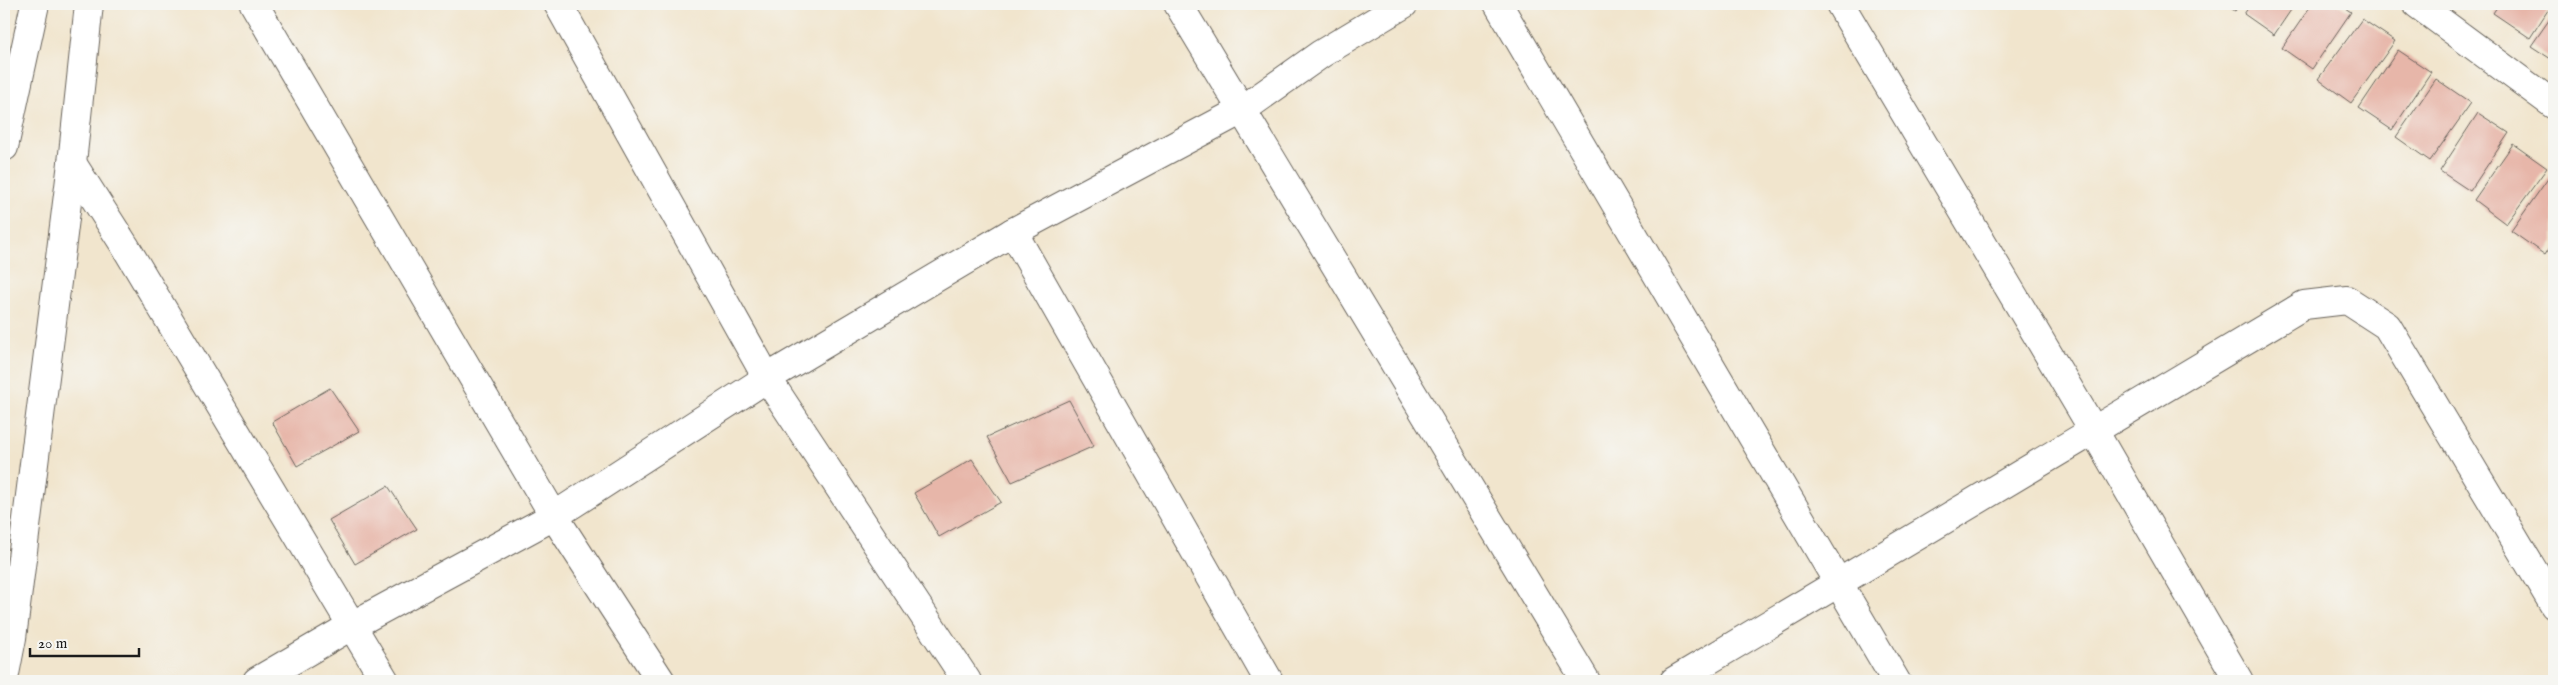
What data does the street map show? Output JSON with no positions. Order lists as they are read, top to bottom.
{
  "scale_bar": "20 m"
}
